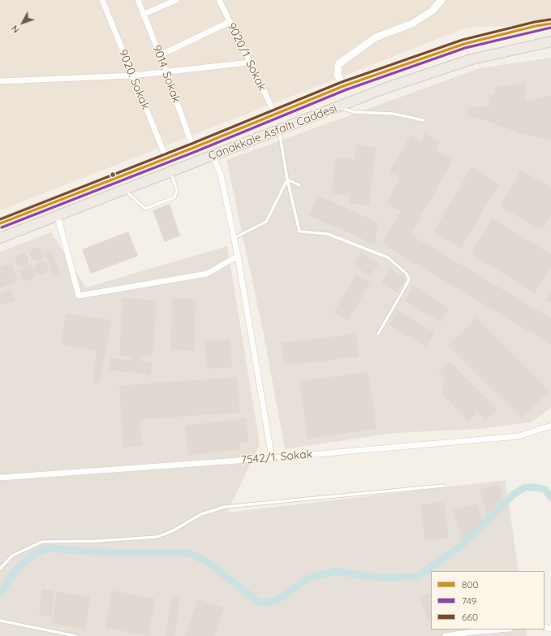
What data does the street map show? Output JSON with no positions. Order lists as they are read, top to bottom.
{
  "streets": {
    "highway": ["Çanakkale Asfaltı Caddesi"],
    "street": [
      "9020/1. Sokak",
      "9014. Sokak",
      "9020. Sokak",
      "7542/1. Sokak"
    ]
  },
  "crossings": [
    ["9020/1. Sokak", "Çanakkale Asfaltı Caddesi"],
    ["9014. Sokak", "Çanakkale Asfaltı Caddesi"],
    ["9020. Sokak", "Çanakkale Asfaltı Caddesi"]
  ],
  "lines": ["transit line 660", "transit line 800", "transit line 749"],
  "legend": ["800", "749", "660"],
  "north": "bottom left"
}
